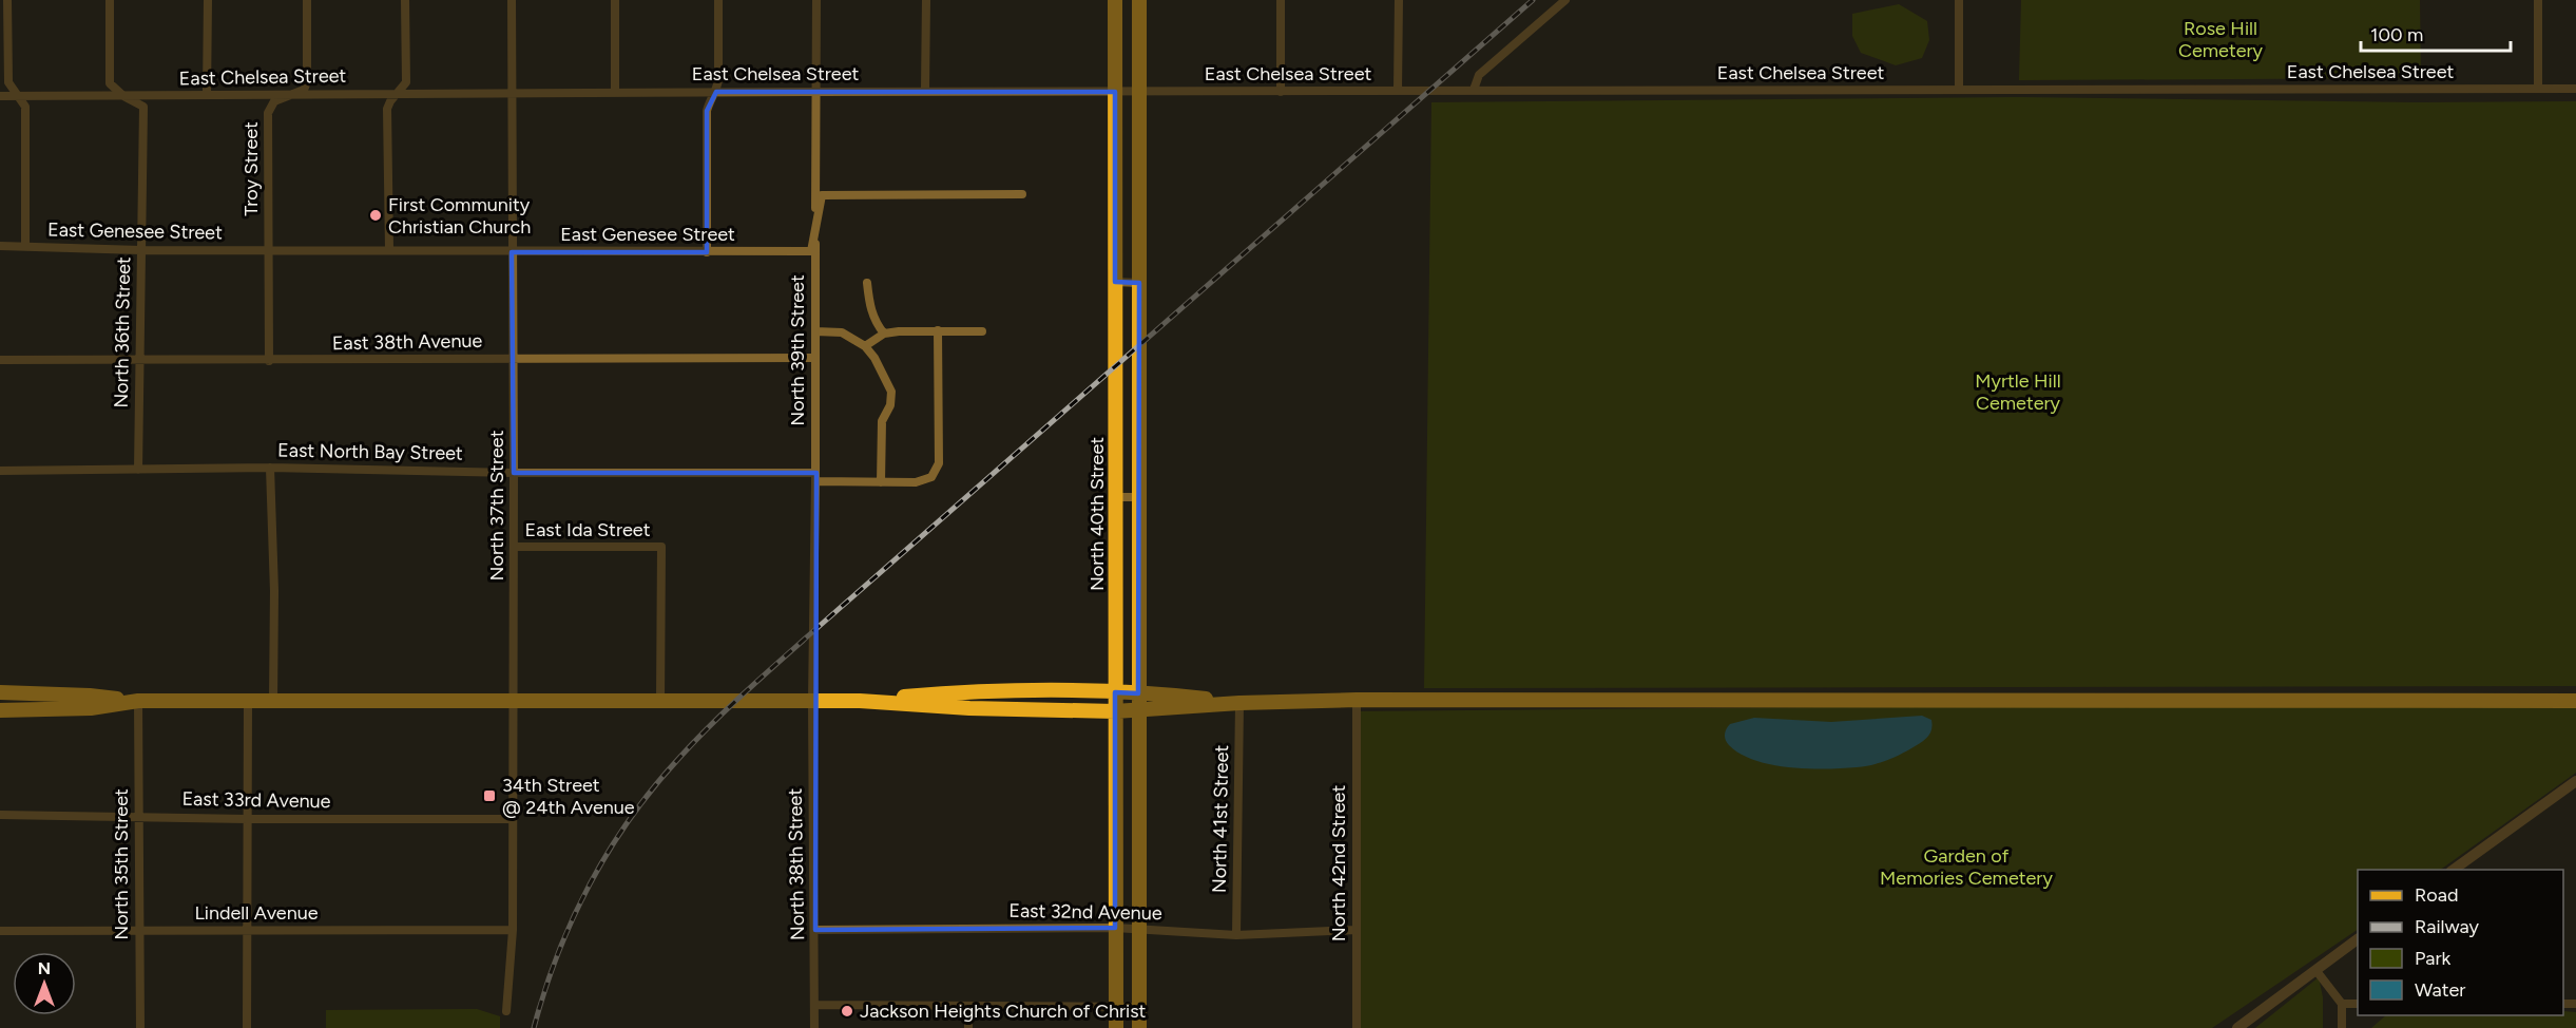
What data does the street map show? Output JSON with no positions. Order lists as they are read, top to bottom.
{
  "streets": {
    "main road": ["North 40th Street"],
    "street": [
      "East Chelsea Street",
      "Troy Street",
      "East Genesee Street",
      "North 36th Street",
      "East 38th Avenue",
      "North 39th Street",
      "East North Bay Street",
      "North 37th Street",
      "East Ida Street",
      "East 33rd Avenue",
      "North 41st Street",
      "North 42nd Street",
      "North 35th Street",
      "North 38th Street",
      "East 32nd Avenue",
      "Lindell Avenue"
    ]
  },
  "crossings": [
    ["East Chelsea Street", "Troy Street"],
    ["East Chelsea Street", "North 36th Street"],
    ["East Chelsea Street", "North 39th Street"],
    ["East Chelsea Street", "North 37th Street"],
    ["East Chelsea Street", "North 40th Street"],
    ["Troy Street", "East Genesee Street"],
    ["Troy Street", "East 38th Avenue"],
    ["East Genesee Street", "North 36th Street"],
    ["East Genesee Street", "North 39th Street"],
    ["East Genesee Street", "North 37th Street"],
    ["North 36th Street", "East 38th Avenue"],
    ["North 36th Street", "East North Bay Street"],
    ["East 38th Avenue", "North 39th Street"],
    ["East 38th Avenue", "North 37th Street"],
    ["North 39th Street", "East North Bay Street"],
    ["North 39th Street", "North 38th Street"],
    ["East North Bay Street", "North 37th Street"],
    ["North 37th Street", "East Ida Street"],
    ["North 37th Street", "East 33rd Avenue"],
    ["North 37th Street", "Lindell Avenue"],
    ["North 40th Street", "East 32nd Avenue"],
    ["East 33rd Avenue", "North 35th Street"],
    ["North 41st Street", "East 32nd Avenue"],
    ["North 42nd Street", "East 32nd Avenue"],
    ["North 35th Street", "Lindell Avenue"],
    ["North 38th Street", "East 32nd Avenue"]
  ],
  "parks": ["Rose Hill Cemetery", "Myrtle Hill Cemetery", "Garden of Memories Cemetery"],
  "places": {
    "other": ["First Community Christian Church", "Jackson Heights Church of Christ"],
    "transit": ["34th Street @ 24th Avenue"]
  },
  "legend": [
    "Road",
    "Railway",
    "Park",
    "Water"
  ],
  "scale_bar": "100 m",
  "north": "top"
}
